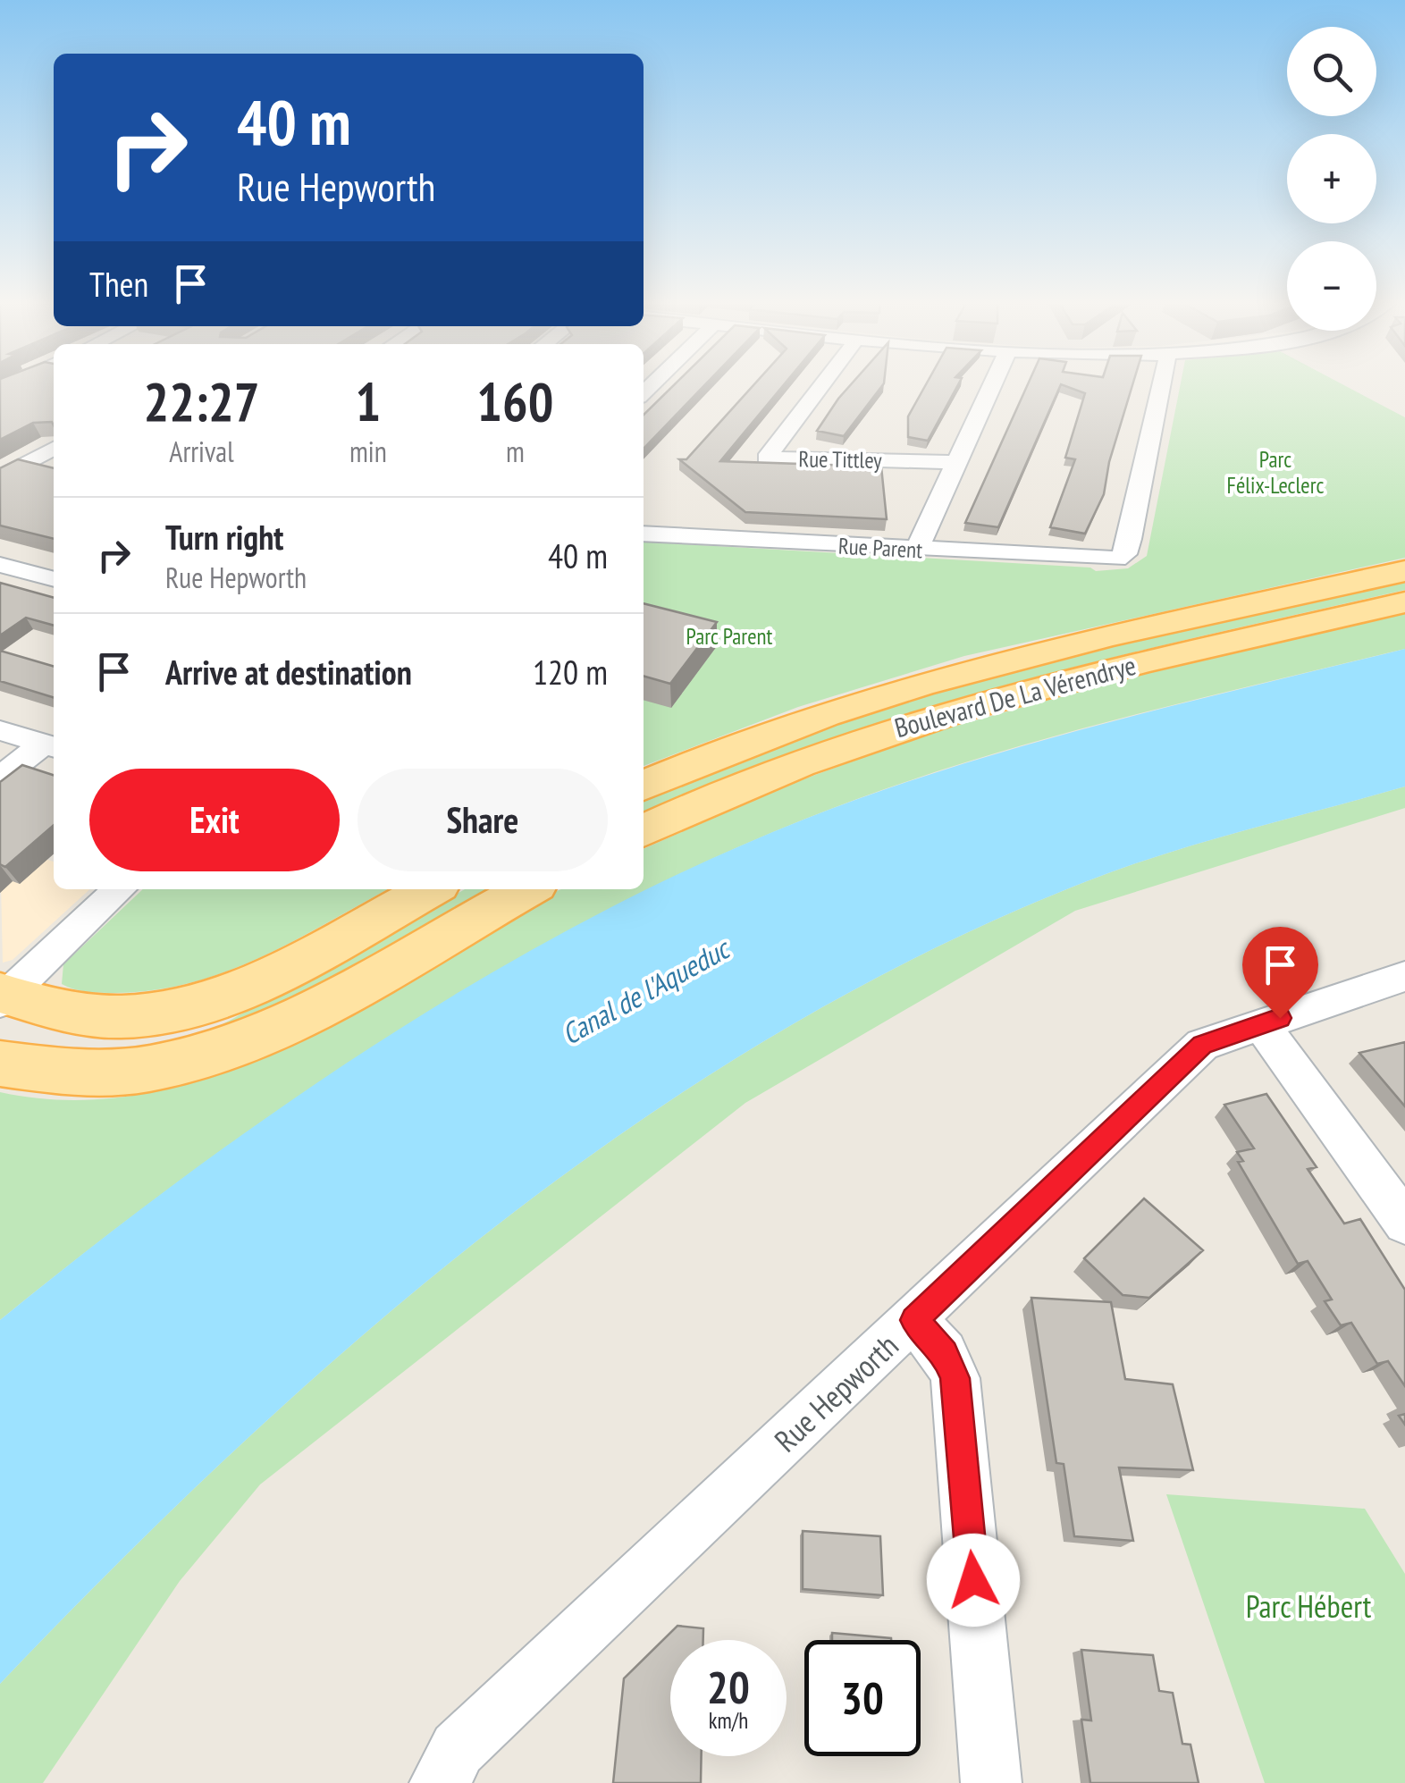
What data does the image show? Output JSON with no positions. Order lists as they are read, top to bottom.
{
  "streets": {
    "main road": ["Boulevard De La Vérendrye"],
    "street": ["Rue Tittley", "Rue Parent", "Rue Hepworth"]
  },
  "water": ["Canal de l'Aqueduc"],
  "parks": ["Parc Félix-Leclerc", "Parc Parent", "Parc Hébert"],
  "page": {
    "map_buttons": ["+", "−"],
    "turn": ["40 m", "Rue Hepworth"],
    "then": "Then",
    "eta": [
      "22:27",
      "Arrival",
      "1",
      "min",
      "160",
      "m"
    ],
    "list": [
      {
        "name": "Turn right",
        "note": "Rue Hepworth",
        "value": "40 m"
      },
      {
        "name": "Arrive at destination",
        "value": "120 m"
      }
    ],
    "buttons": ["Exit", "Share"],
    "speed": "20 km/h",
    "limit": "30"
  }
}
